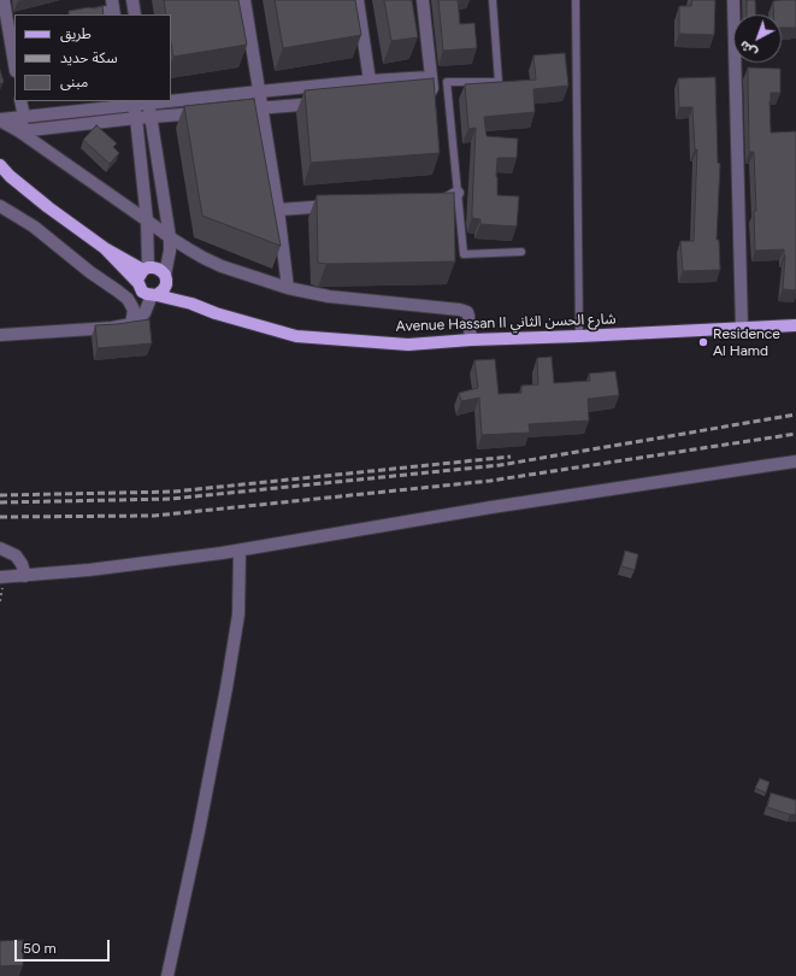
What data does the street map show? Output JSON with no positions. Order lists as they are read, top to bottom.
{
  "streets": {
    "main road": ["Avenue Hassan II شارع الحسن الثاني"]
  },
  "places": ["Residence Al Hamd"],
  "legend": ["طريق", "سكة حديد", "مبنى"],
  "scale_bar": "50 m",
  "north": "bottom left"
}
